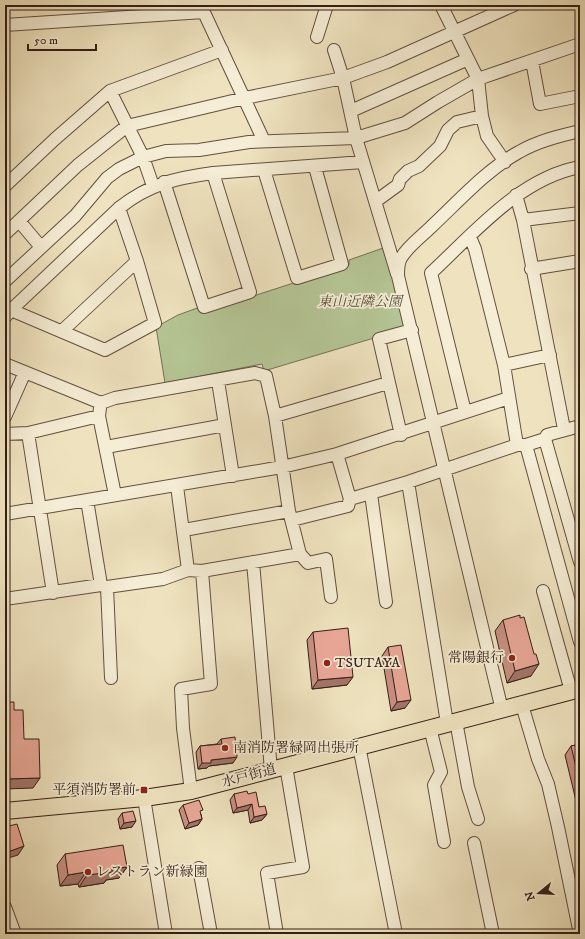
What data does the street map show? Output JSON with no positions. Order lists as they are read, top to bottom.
{
  "streets": {
    "main road": ["水戸街道"]
  },
  "parks": ["東山近隣公園"],
  "places": {
    "other": [
      "常陽銀行",
      "TSUTAYA",
      "南消防署緑岡出張所",
      "レストラン新緑園"
    ],
    "transit": ["平須消防署前"]
  },
  "scale_bar": "50 m",
  "north": "left"
}
